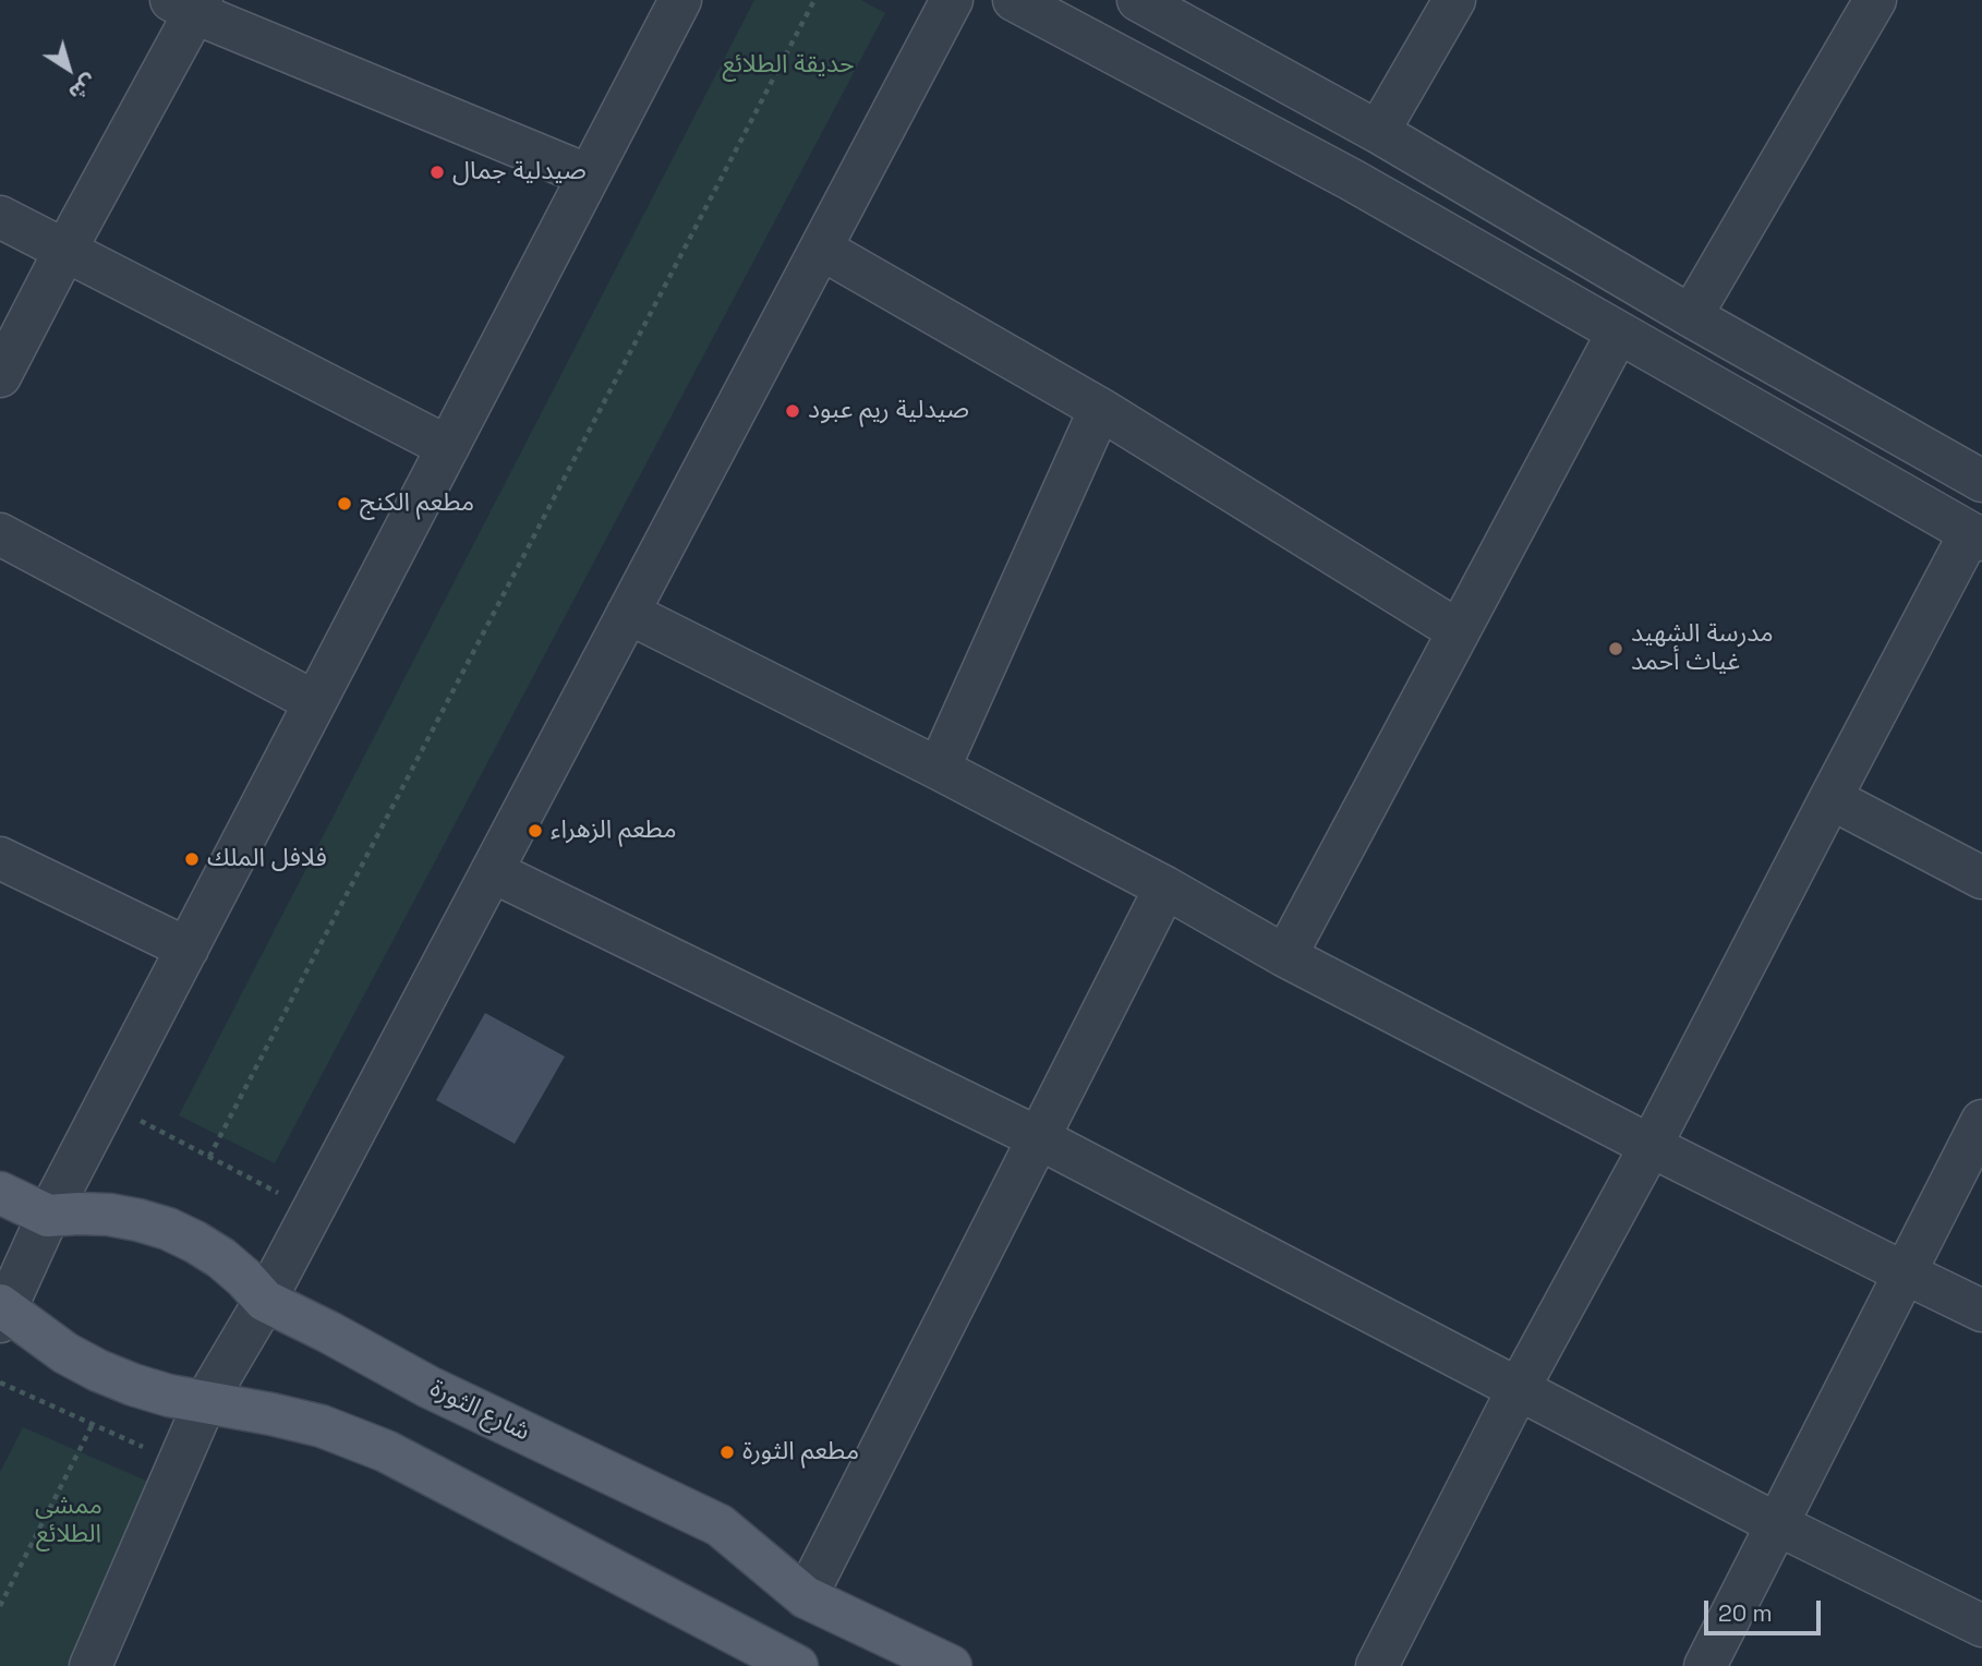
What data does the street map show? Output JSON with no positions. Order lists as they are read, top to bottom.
{
  "streets": {
    "main road": ["شارع الثورة"]
  },
  "parks": ["حديقة الطلائع", "ممشى الطلائع"],
  "places": [
    "صيدلية جمال",
    "صيدلية ريم عبود",
    "مطعم الكنج",
    "مدرسة الشهيد غياث أحمد",
    "مطعم الزهراء",
    "فلافل الملك",
    "مطعم الثورة"
  ],
  "scale_bar": "20 m",
  "north": "bottom right"
}
